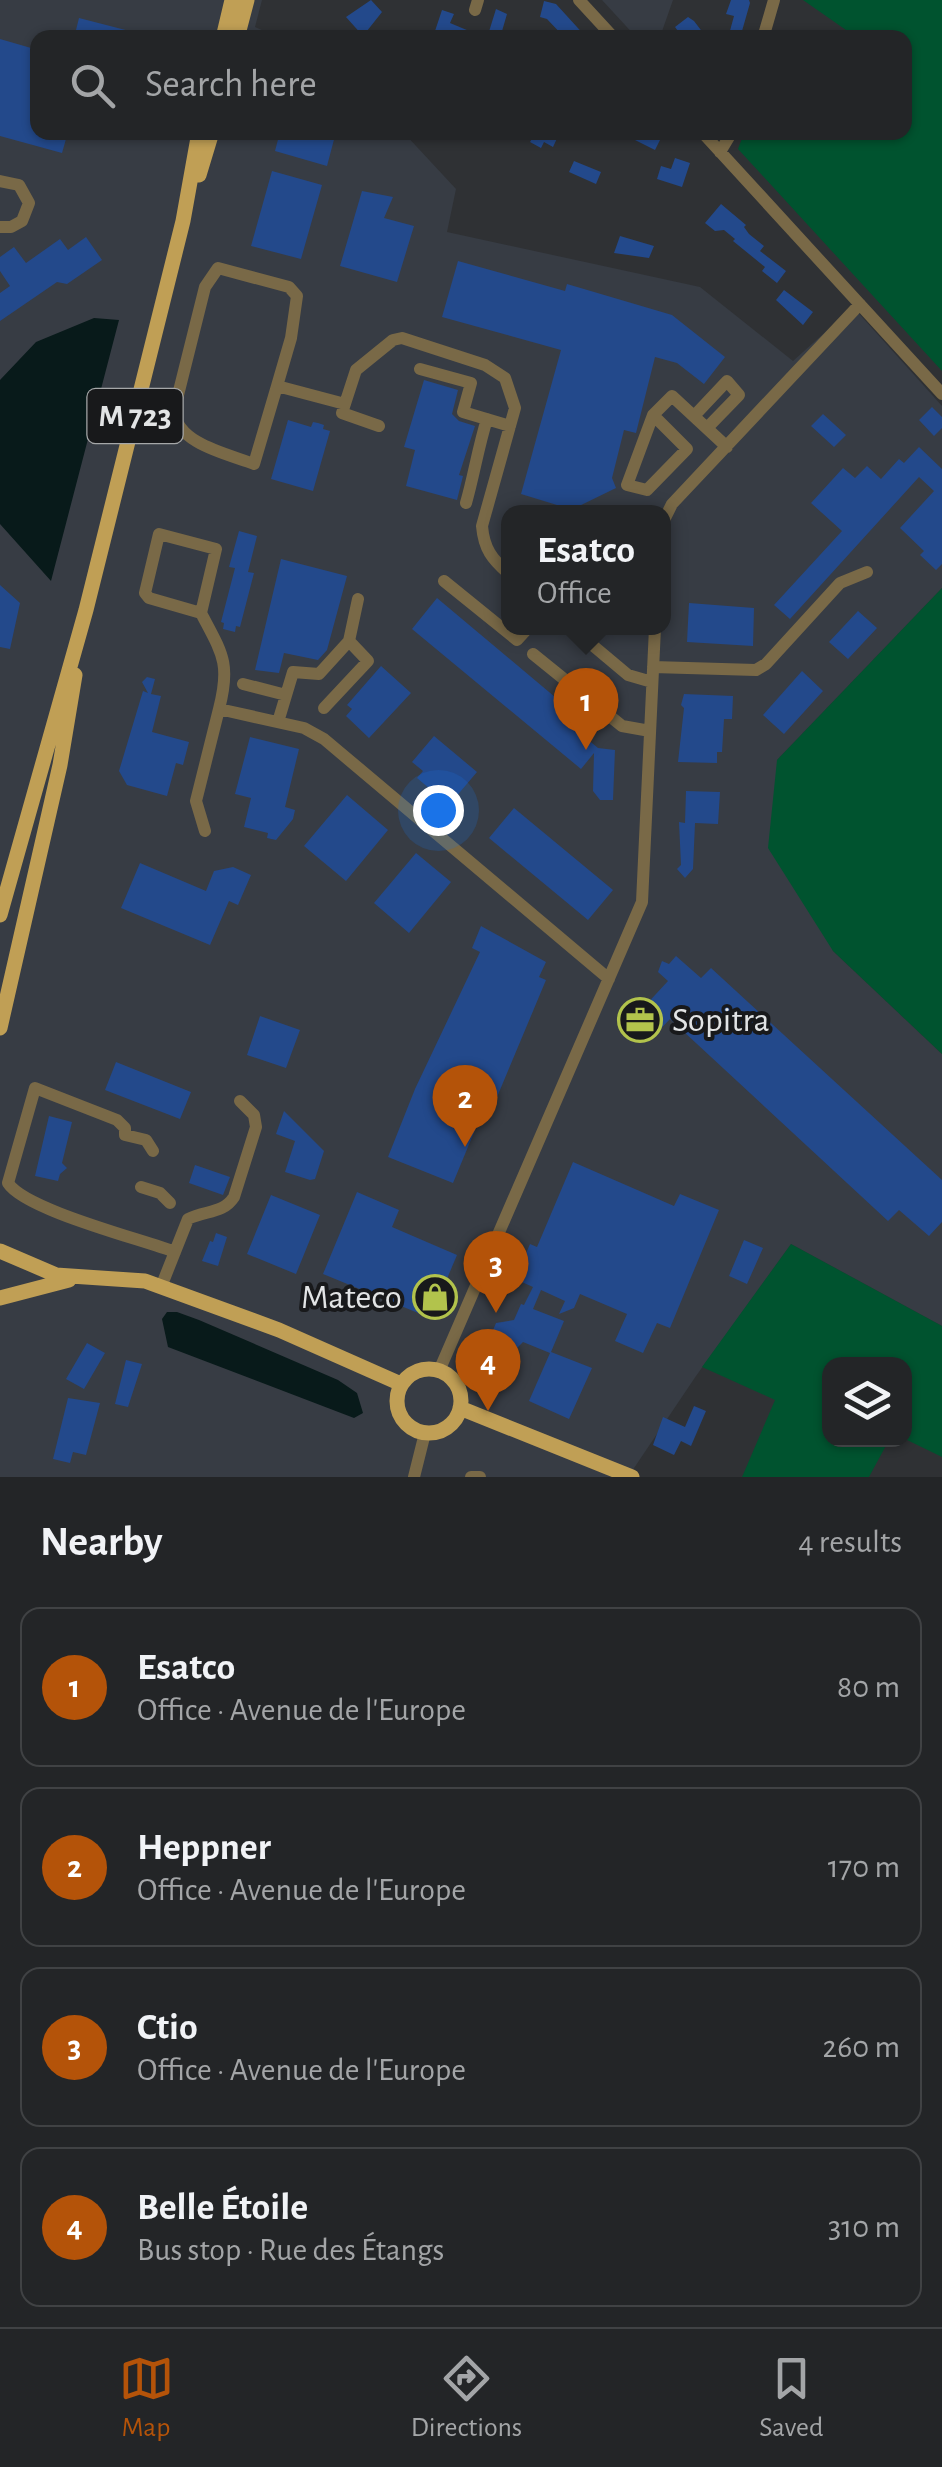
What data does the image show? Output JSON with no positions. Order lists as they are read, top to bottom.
{
  "streets": {
    "main road": ["M 723"]
  },
  "places": {
    "office": ["Sopitra"],
    "shop": ["Mateco"]
  },
  "page": {
    "search": "Search here",
    "popup": ["Esatco", "Office"],
    "pins": [
      "1",
      "2",
      "3",
      "4"
    ],
    "heading": ["Nearby", "4 results"],
    "list": [
      {
        "mark": "1",
        "name": "Esatco",
        "note": "Office · Avenue de l'Europe",
        "value": "80 m"
      },
      {
        "mark": "2",
        "name": "Heppner",
        "note": "Office · Avenue de l'Europe",
        "value": "170 m"
      },
      {
        "mark": "3",
        "name": "Ctio",
        "note": "Office · Avenue de l'Europe",
        "value": "260 m"
      },
      {
        "mark": "4",
        "name": "Belle Étoile",
        "note": "Bus stop · Rue des Étangs",
        "value": "310 m"
      }
    ],
    "nav": ["Map", "Directions", "Saved"]
  }
}
